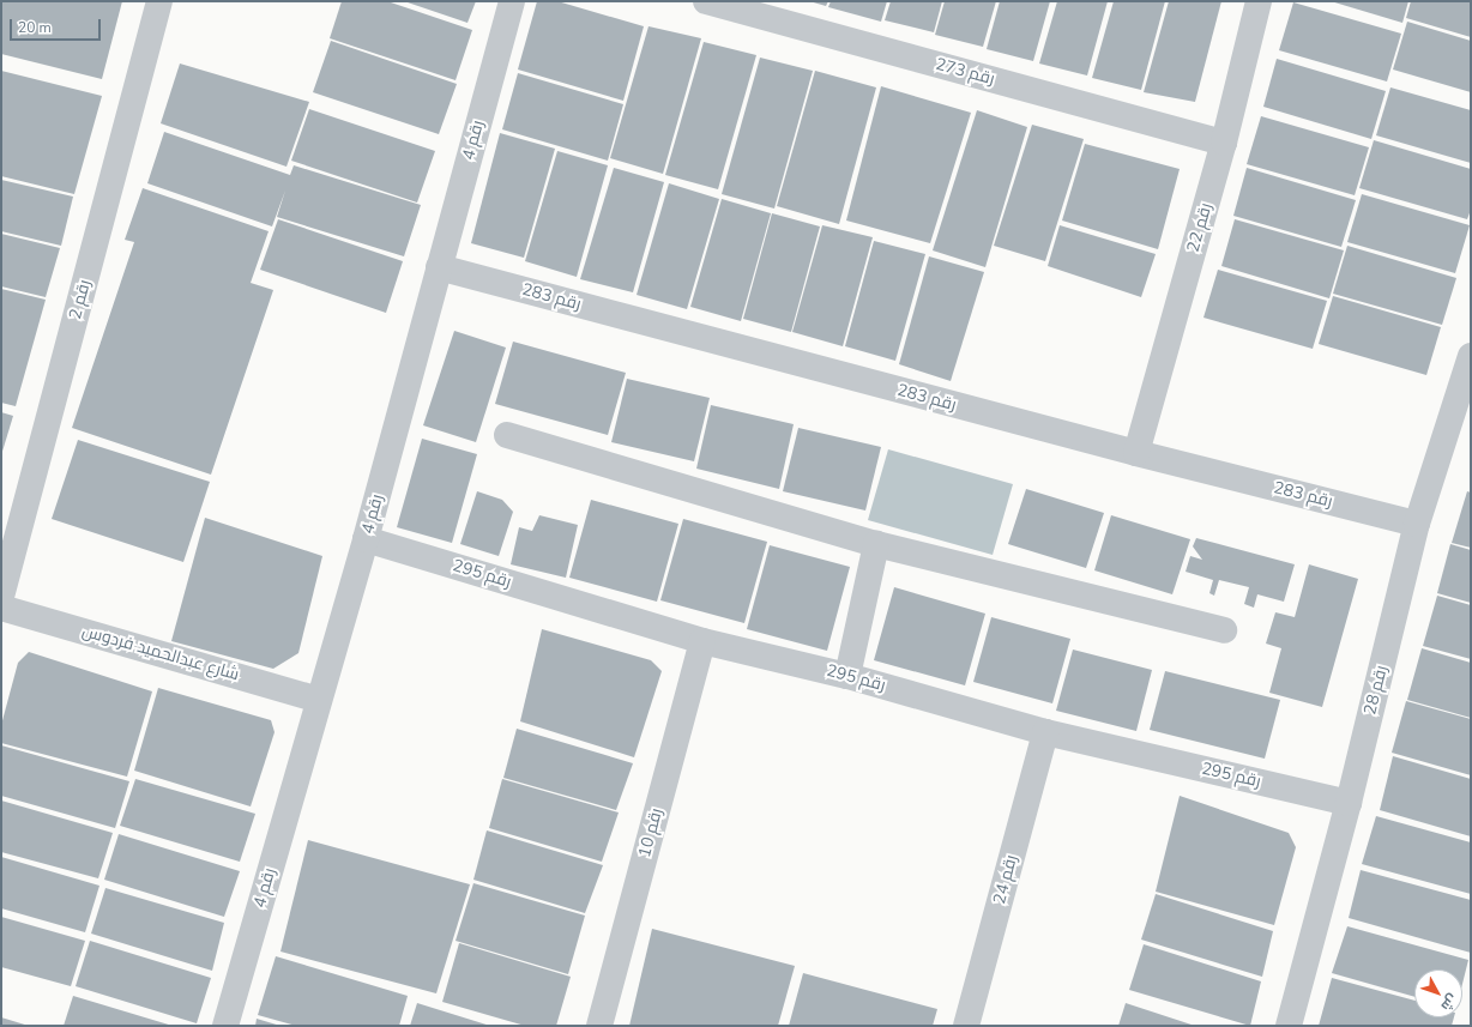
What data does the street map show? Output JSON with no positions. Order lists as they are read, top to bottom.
{
  "streets": {
    "street": [
      "رقم 273",
      "رقم 4",
      "رقم 22",
      "رقم 283",
      "رقم 2",
      "رقم 295",
      "شارع عبدالحميد فردوس",
      "رقم 28",
      "رقم 10",
      "رقم 24"
    ]
  },
  "crossings": [
    ["رقم 273", "رقم 22"],
    ["رقم 4", "رقم 283"],
    ["رقم 4", "رقم 295"],
    ["رقم 4", "شارع عبدالحميد فردوس"],
    ["رقم 22", "رقم 283"],
    ["رقم 283", "رقم 28"],
    ["رقم 295", "رقم 28"],
    ["رقم 295", "رقم 10"],
    ["رقم 295", "رقم 24"]
  ],
  "scale_bar": "20 m",
  "north": "bottom right"
}
